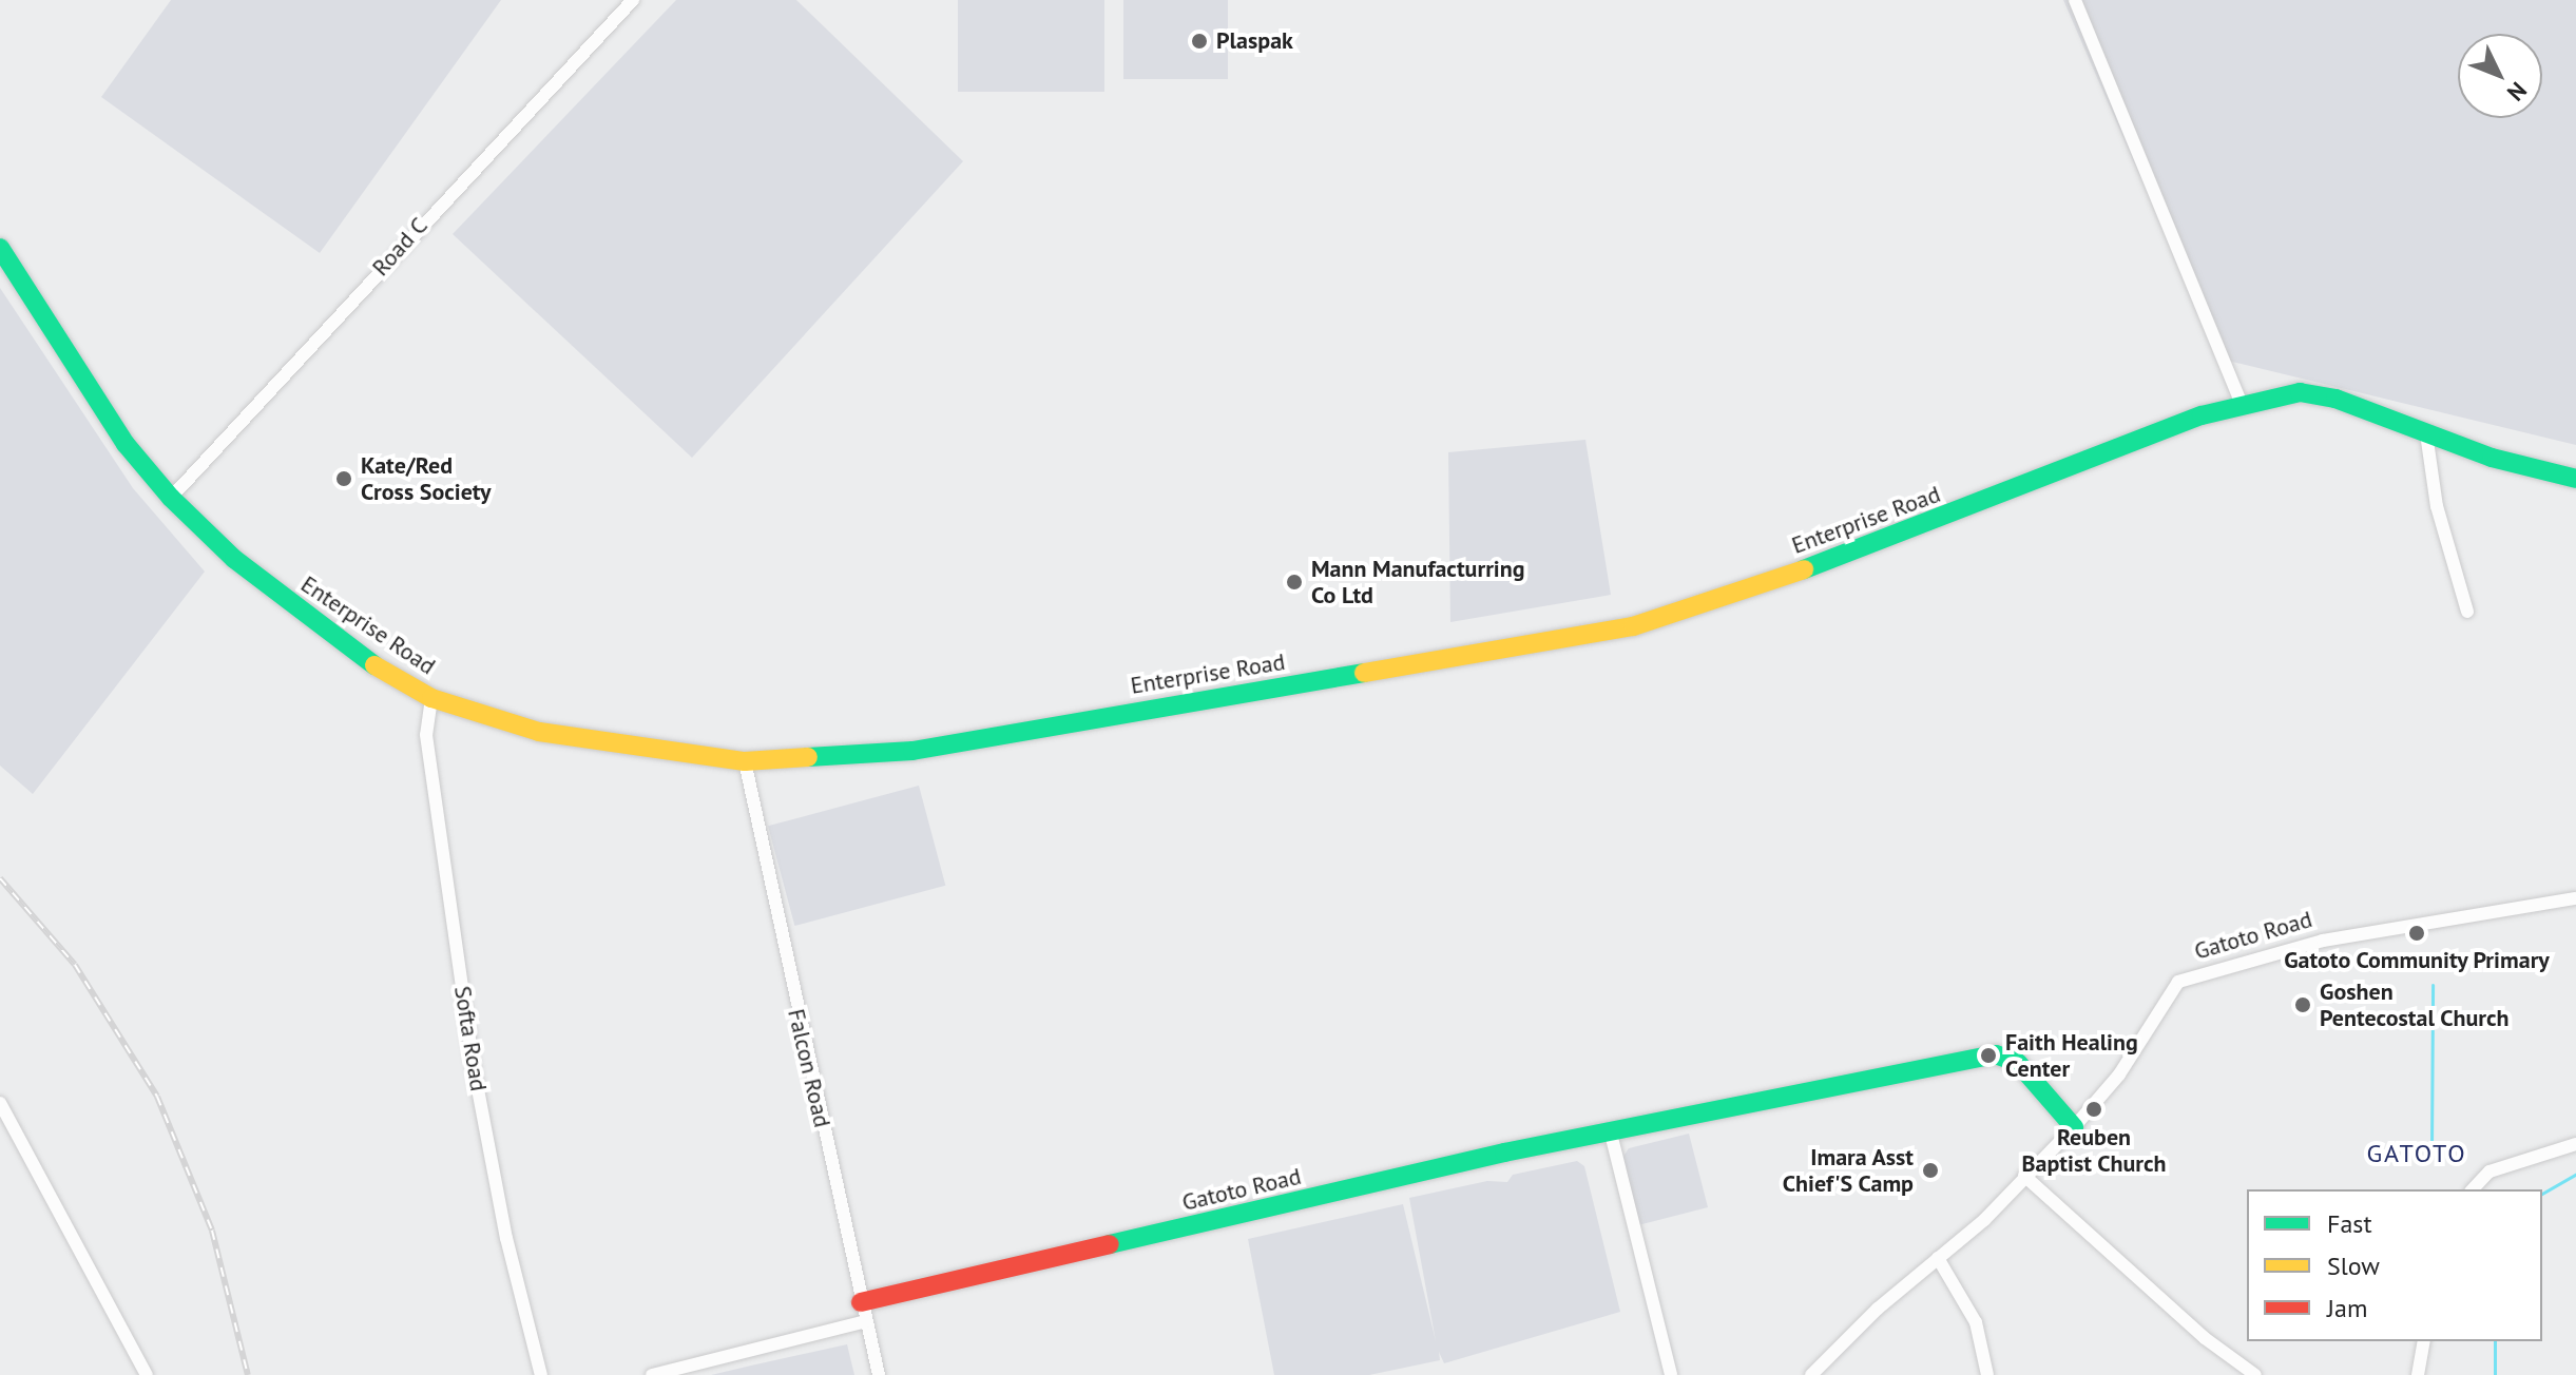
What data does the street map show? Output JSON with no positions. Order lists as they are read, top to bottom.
{
  "streets": {
    "main road": ["Enterprise Road", "Gatoto Road"],
    "street": ["Road C", "Softa Road", "Falcon Road"]
  },
  "crossings": [
    ["Road C", "Enterprise Road"],
    ["Enterprise Road", "Softa Road"],
    ["Enterprise Road", "Falcon Road"],
    ["Gatoto Road", "Falcon Road"]
  ],
  "districts": ["GATOTO"],
  "places": [
    "Plaspak",
    "Kate/Red Cross Society",
    "Mann Manufacturring Co Ltd",
    "Gatoto Community Primary",
    "Goshen Pentecostal Church",
    "Faith Healing Center",
    "Reuben Baptist Church",
    "Imara Asst Chief'S Camp"
  ],
  "legend": ["Fast", "Slow", "Jam"],
  "north": "bottom right"
}
